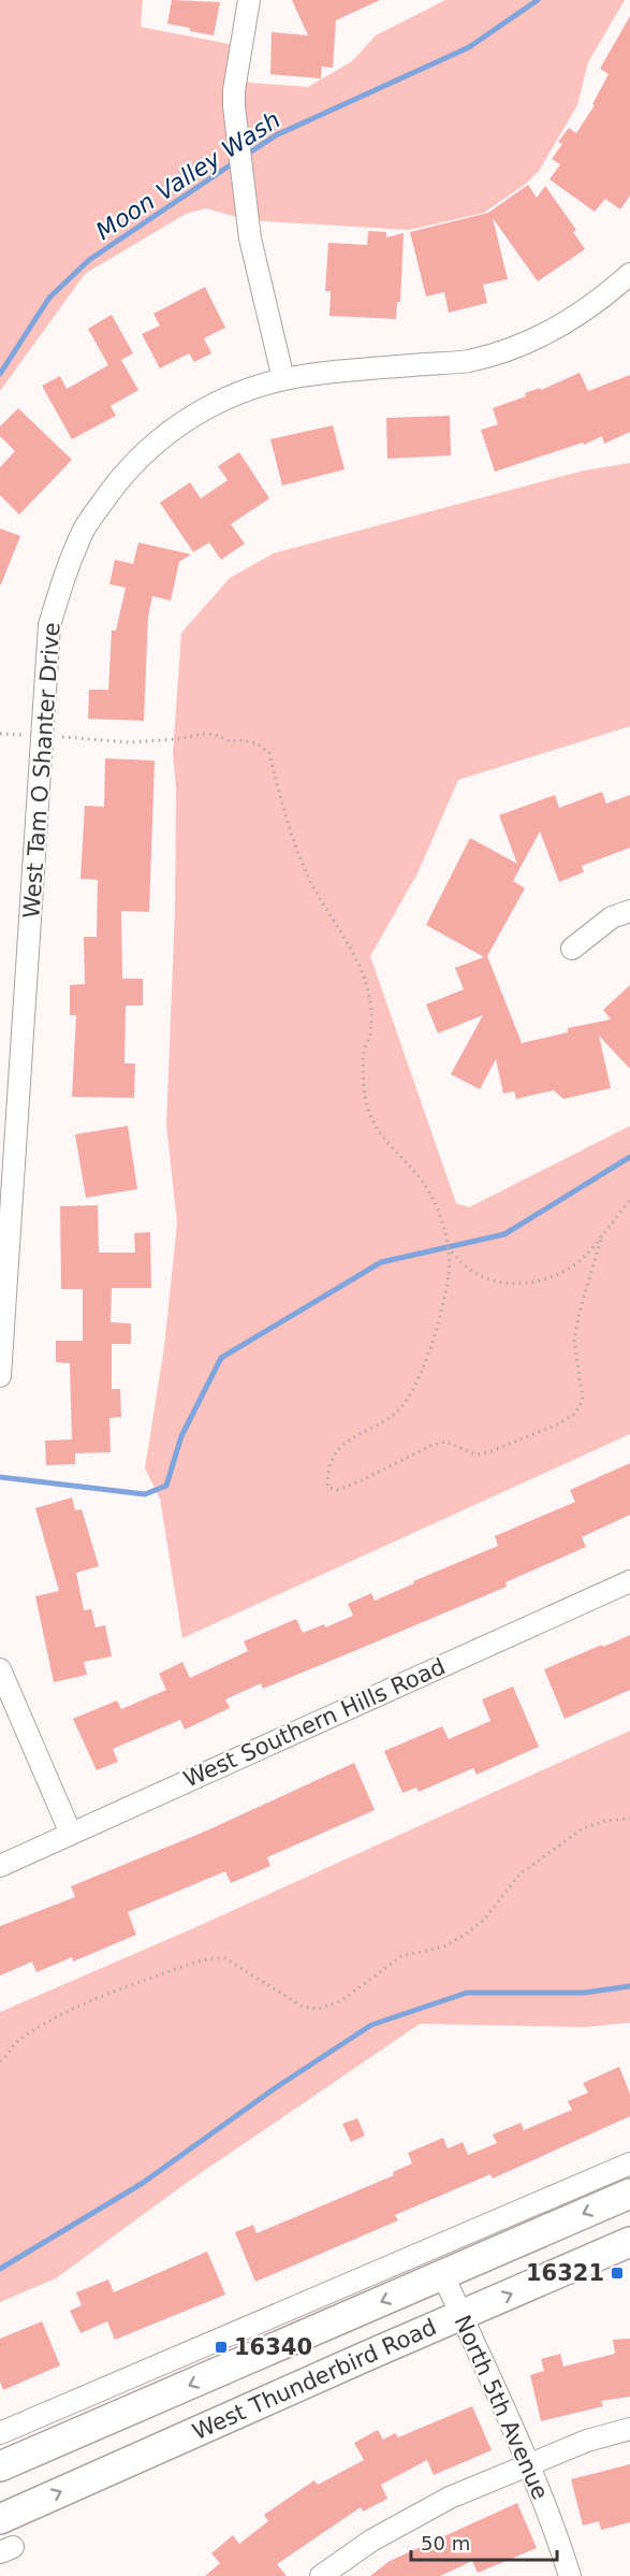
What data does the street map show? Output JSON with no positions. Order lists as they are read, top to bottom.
{
  "streets": {
    "main road": ["West Thunderbird Road"],
    "street": ["West Tam O Shanter Drive", "West Southern Hills Road", "North 5th Avenue"]
  },
  "crossings": [
    ["West Thunderbird Road", "North 5th Avenue"]
  ],
  "water": ["Moon Valley Wash"],
  "places": {
    "transit": ["16321", "16340"]
  },
  "scale_bar": "50 m"
}
